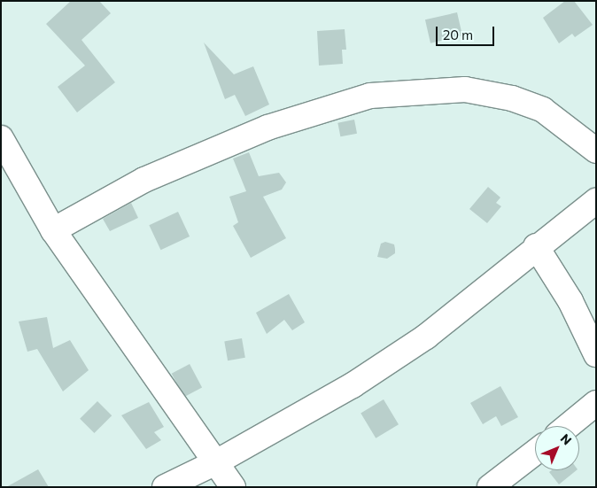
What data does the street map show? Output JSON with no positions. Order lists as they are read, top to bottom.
{
  "scale_bar": "20 m",
  "north": "top right"
}
